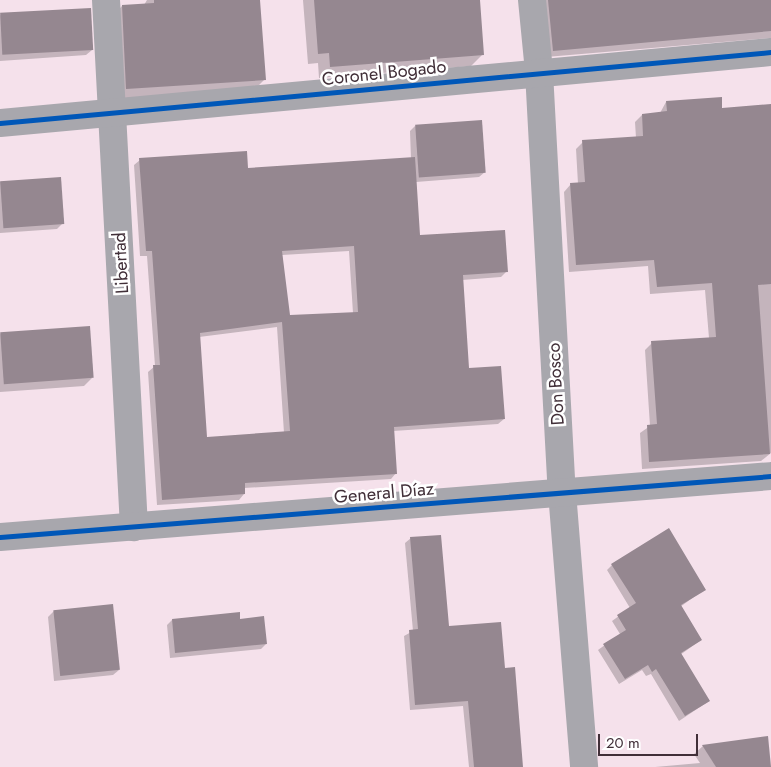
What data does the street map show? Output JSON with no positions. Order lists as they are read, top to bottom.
{
  "streets": {
    "street": [
      "Coronel Bogado",
      "Libertad",
      "Don Bosco",
      "General Díaz"
    ]
  },
  "crossings": [
    ["Coronel Bogado", "Libertad"],
    ["Coronel Bogado", "Don Bosco"],
    ["Libertad", "General Díaz"],
    ["Don Bosco", "General Díaz"]
  ],
  "scale_bar": "20 m"
}
